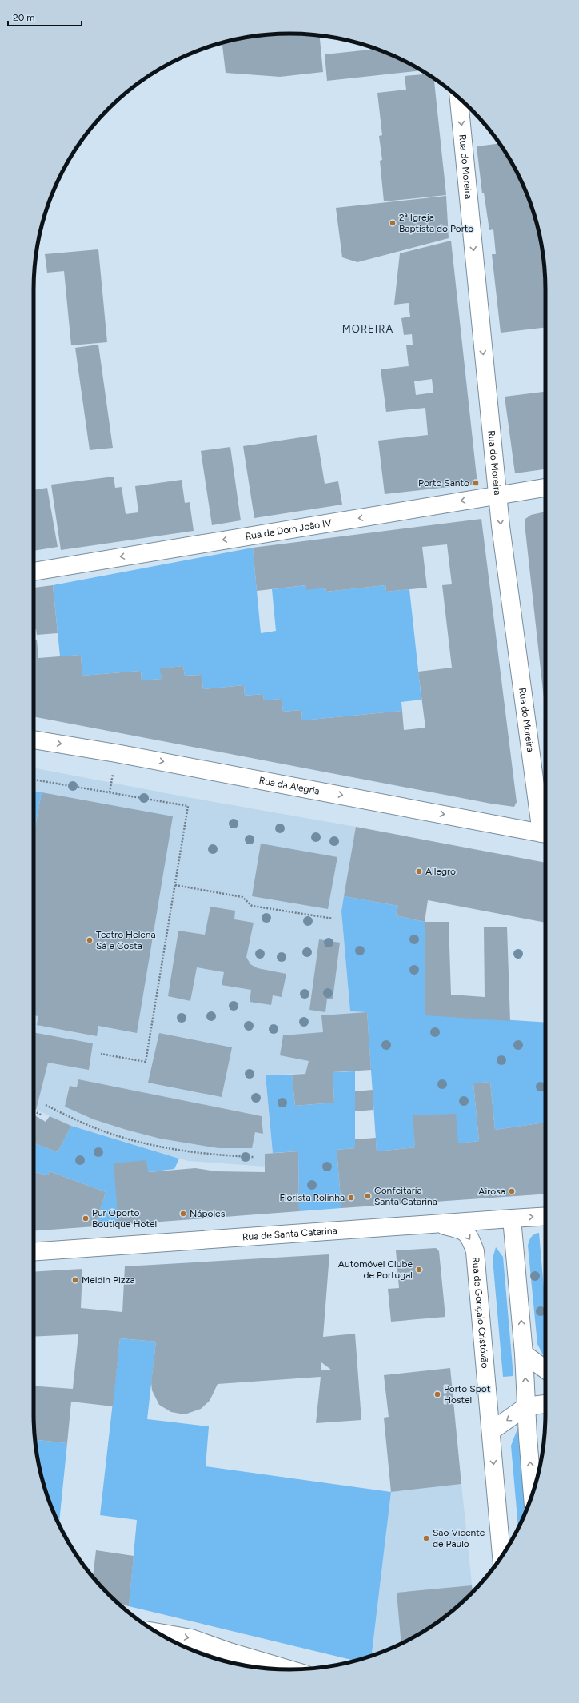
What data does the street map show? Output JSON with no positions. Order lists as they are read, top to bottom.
{
  "streets": {
    "main road": [
      "Rua do Moreira",
      "Rua de Dom João IV",
      "Rua da Alegria",
      "Rua de Santa Catarina",
      "Rua de Gonçalo Cristóvão"
    ]
  },
  "crossings": [
    ["Rua do Moreira", "Rua de Dom João IV"],
    ["Rua do Moreira", "Rua da Alegria"],
    ["Rua de Santa Catarina", "Rua de Gonçalo Cristóvão"]
  ],
  "one_way": ["Rua do Moreira", "Rua de Dom João IV", "Rua da Alegria"],
  "districts": ["MOREIRA"],
  "places": [
    "2ª Igreja Baptista do Porto",
    "Porto Santo",
    "Allegro",
    "Teatro Helena Sá e Costa",
    "Airosa",
    "Confeitaria Santa Catarina",
    "Florista Rolinha",
    "Nápoles",
    "Pur Oporto Boutique Hotel",
    "Automóvel Clube de Portugal",
    "Meidin Pizza",
    "Porto Spot Hostel",
    "São Vicente de Paulo"
  ],
  "scale_bar": "20 m"
}
